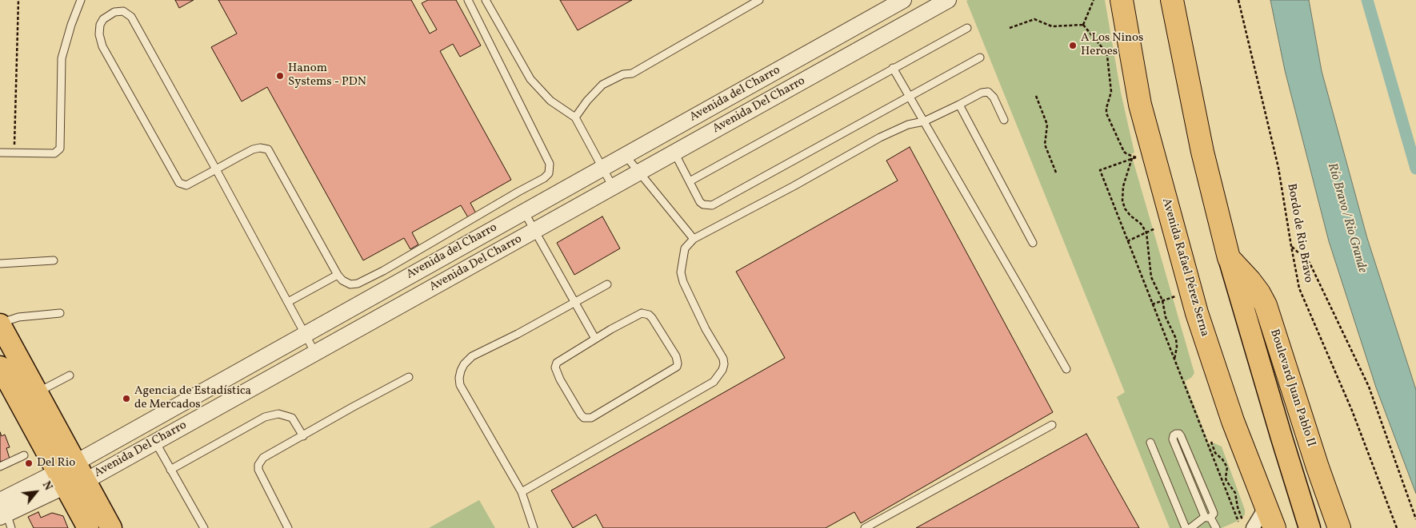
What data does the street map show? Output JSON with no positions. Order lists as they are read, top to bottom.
{
  "streets": {
    "highway": ["Avenida Rafael Pérez Serna", "Boulevard Juan Pablo II"],
    "street": ["Avenida del Charro", "Avenida Del Charro"],
    "path": ["Bordo de Rio Bravo"]
  },
  "crossings": [
    ["Avenida del Charro", "Avenida Del Charro"]
  ],
  "water": ["Río Bravo / Rio Grande"],
  "places": [
    "A Los Ninos Heroes",
    "Hanom Systems - PDN",
    "Agencia de Estadística de Mercados",
    "Del Rio"
  ],
  "north": "top right"
}
